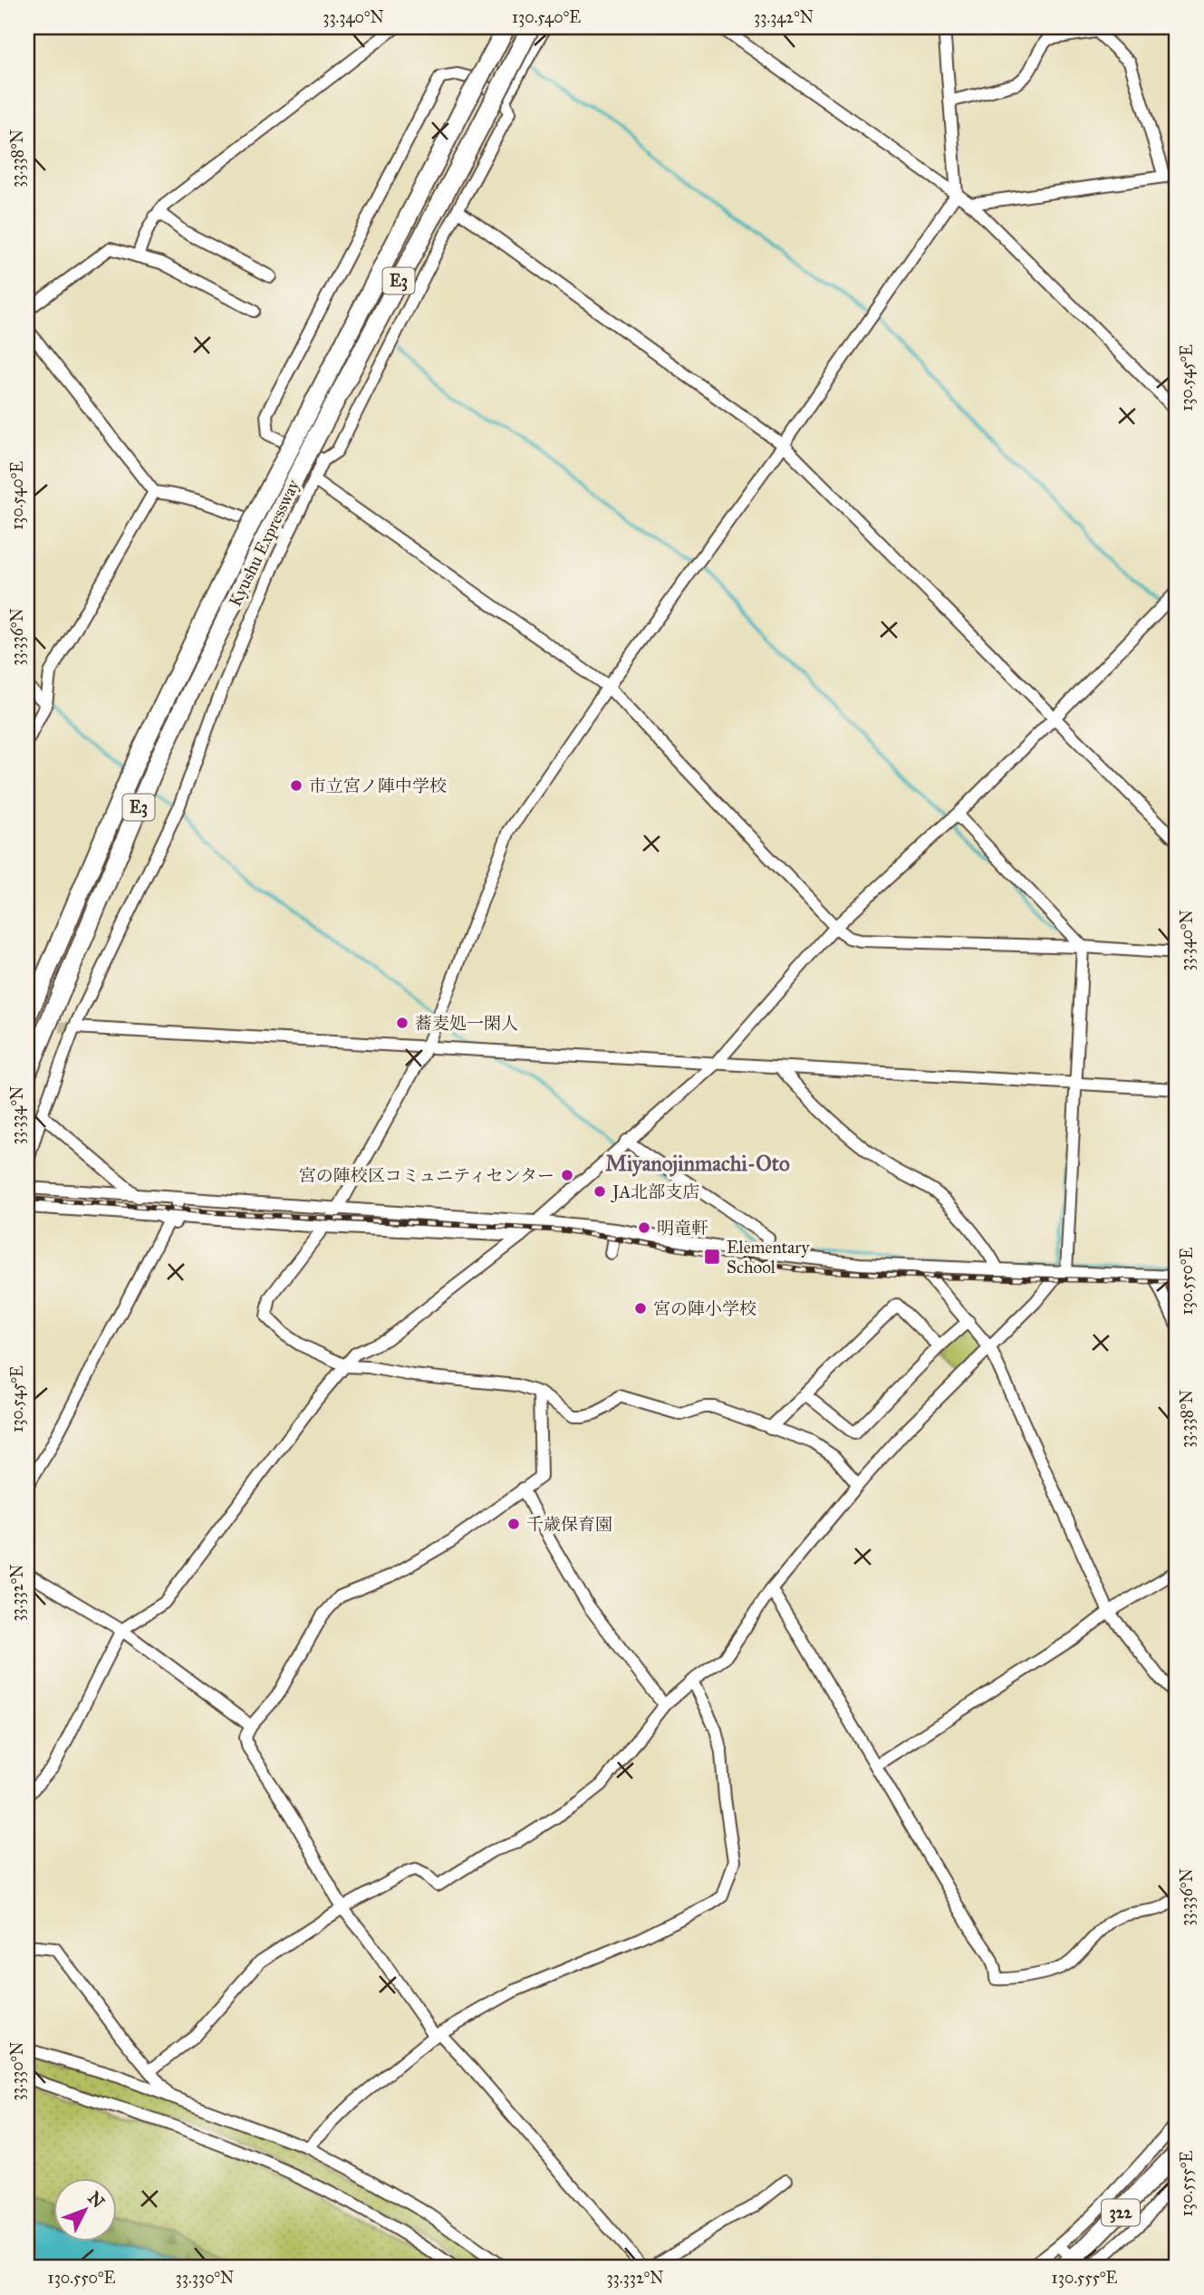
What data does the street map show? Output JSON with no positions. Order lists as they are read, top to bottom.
{
  "streets": {
    "highway": ["E3", "Kyushu Expressway", "322"]
  },
  "districts": ["Miyanojinmachi-Oto"],
  "places": {
    "other": [
      "市立宮ノ陣中学校",
      "蕎麦処一閑人",
      "宮の陣校区コミュニティセンター",
      "JA北部支店",
      "明竜軒",
      "宮の陣小学校",
      "千歳保育園"
    ],
    "transit": ["Elementary School"]
  },
  "north": "top right",
  "coordinates": [
    "33.340°N",
    "130.540°E",
    "33.342°N",
    "33.338°N",
    "130.545°E",
    "33.336°N",
    "33.334°N",
    "130.550°E",
    "33.332°N",
    "33.330°N",
    "130.555°E"
  ]
}
